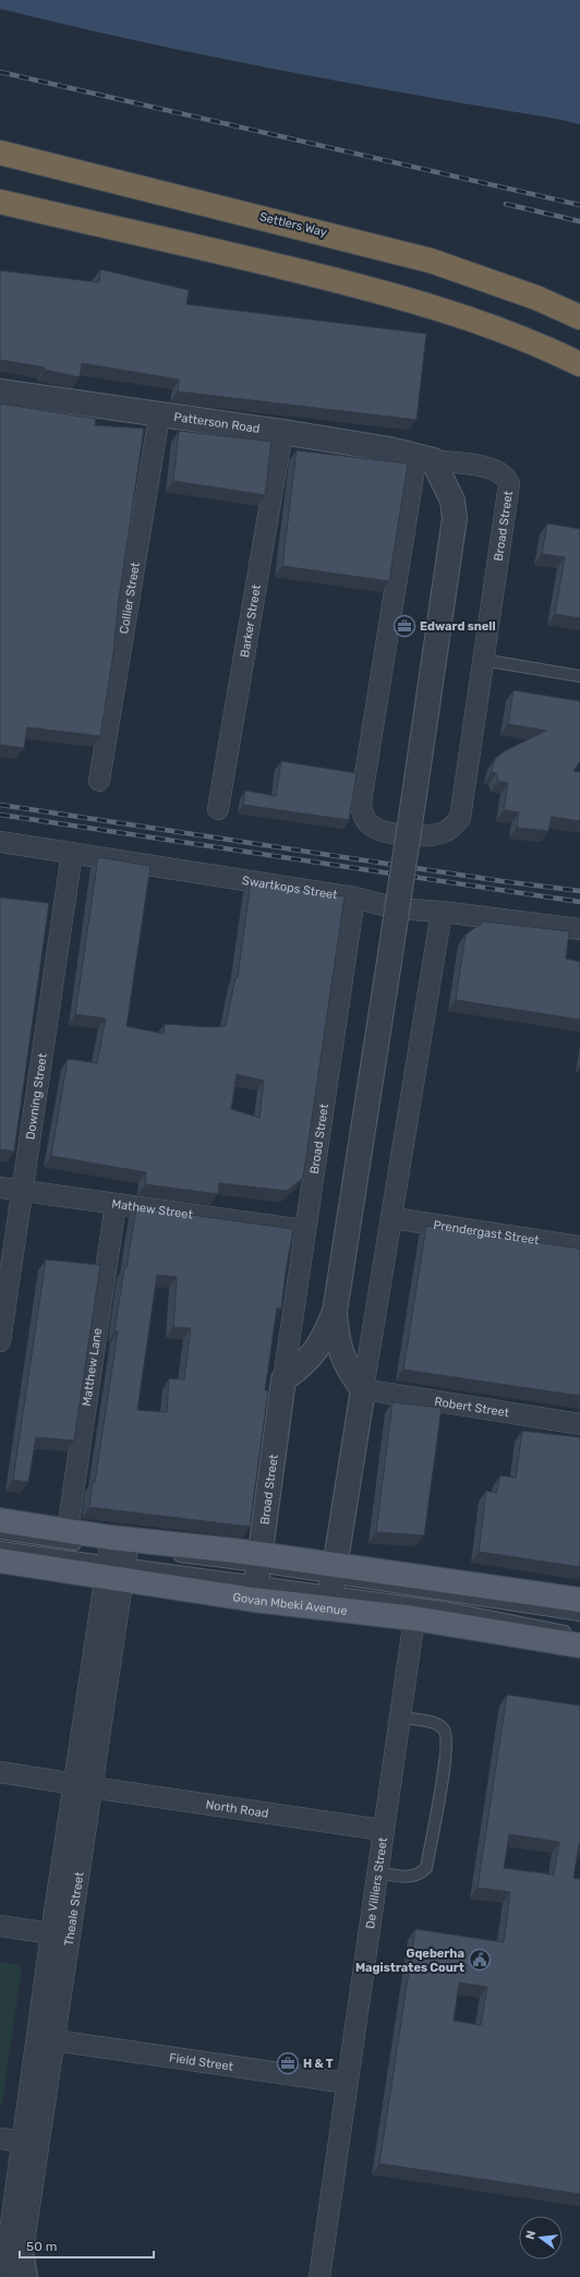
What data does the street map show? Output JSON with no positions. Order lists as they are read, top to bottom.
{
  "streets": {
    "highway": ["Settlers Way"],
    "main road": ["Govan Mbeki Avenue"],
    "street": [
      "Patterson Road",
      "Broad Street",
      "Collier Street",
      "Barker Street",
      "Swartkops Street",
      "Downing Street",
      "Mathew Street",
      "Prendergast Street",
      "Matthew Lane",
      "Robert Street",
      "North Road",
      "De Villiers Street",
      "Theale Street",
      "Field Street"
    ]
  },
  "crossings": [
    ["Patterson Road", "Broad Street"],
    ["Patterson Road", "Collier Street"],
    ["Patterson Road", "Barker Street"],
    ["Broad Street", "Swartkops Street"],
    ["Broad Street", "Mathew Street"],
    ["Broad Street", "Govan Mbeki Avenue"],
    ["Swartkops Street", "Downing Street"],
    ["Downing Street", "Mathew Street"],
    ["Mathew Street", "Matthew Lane"],
    ["Matthew Lane", "Govan Mbeki Avenue"],
    ["Govan Mbeki Avenue", "De Villiers Street"],
    ["Govan Mbeki Avenue", "Theale Street"],
    ["North Road", "De Villiers Street"],
    ["North Road", "Theale Street"],
    ["De Villiers Street", "Field Street"],
    ["Theale Street", "Field Street"]
  ],
  "places": {
    "office": ["Edward snell", "H & T"],
    "public building": ["Gqeberha Magistrates Court"]
  },
  "scale_bar": "50 m",
  "north": "left"
}
